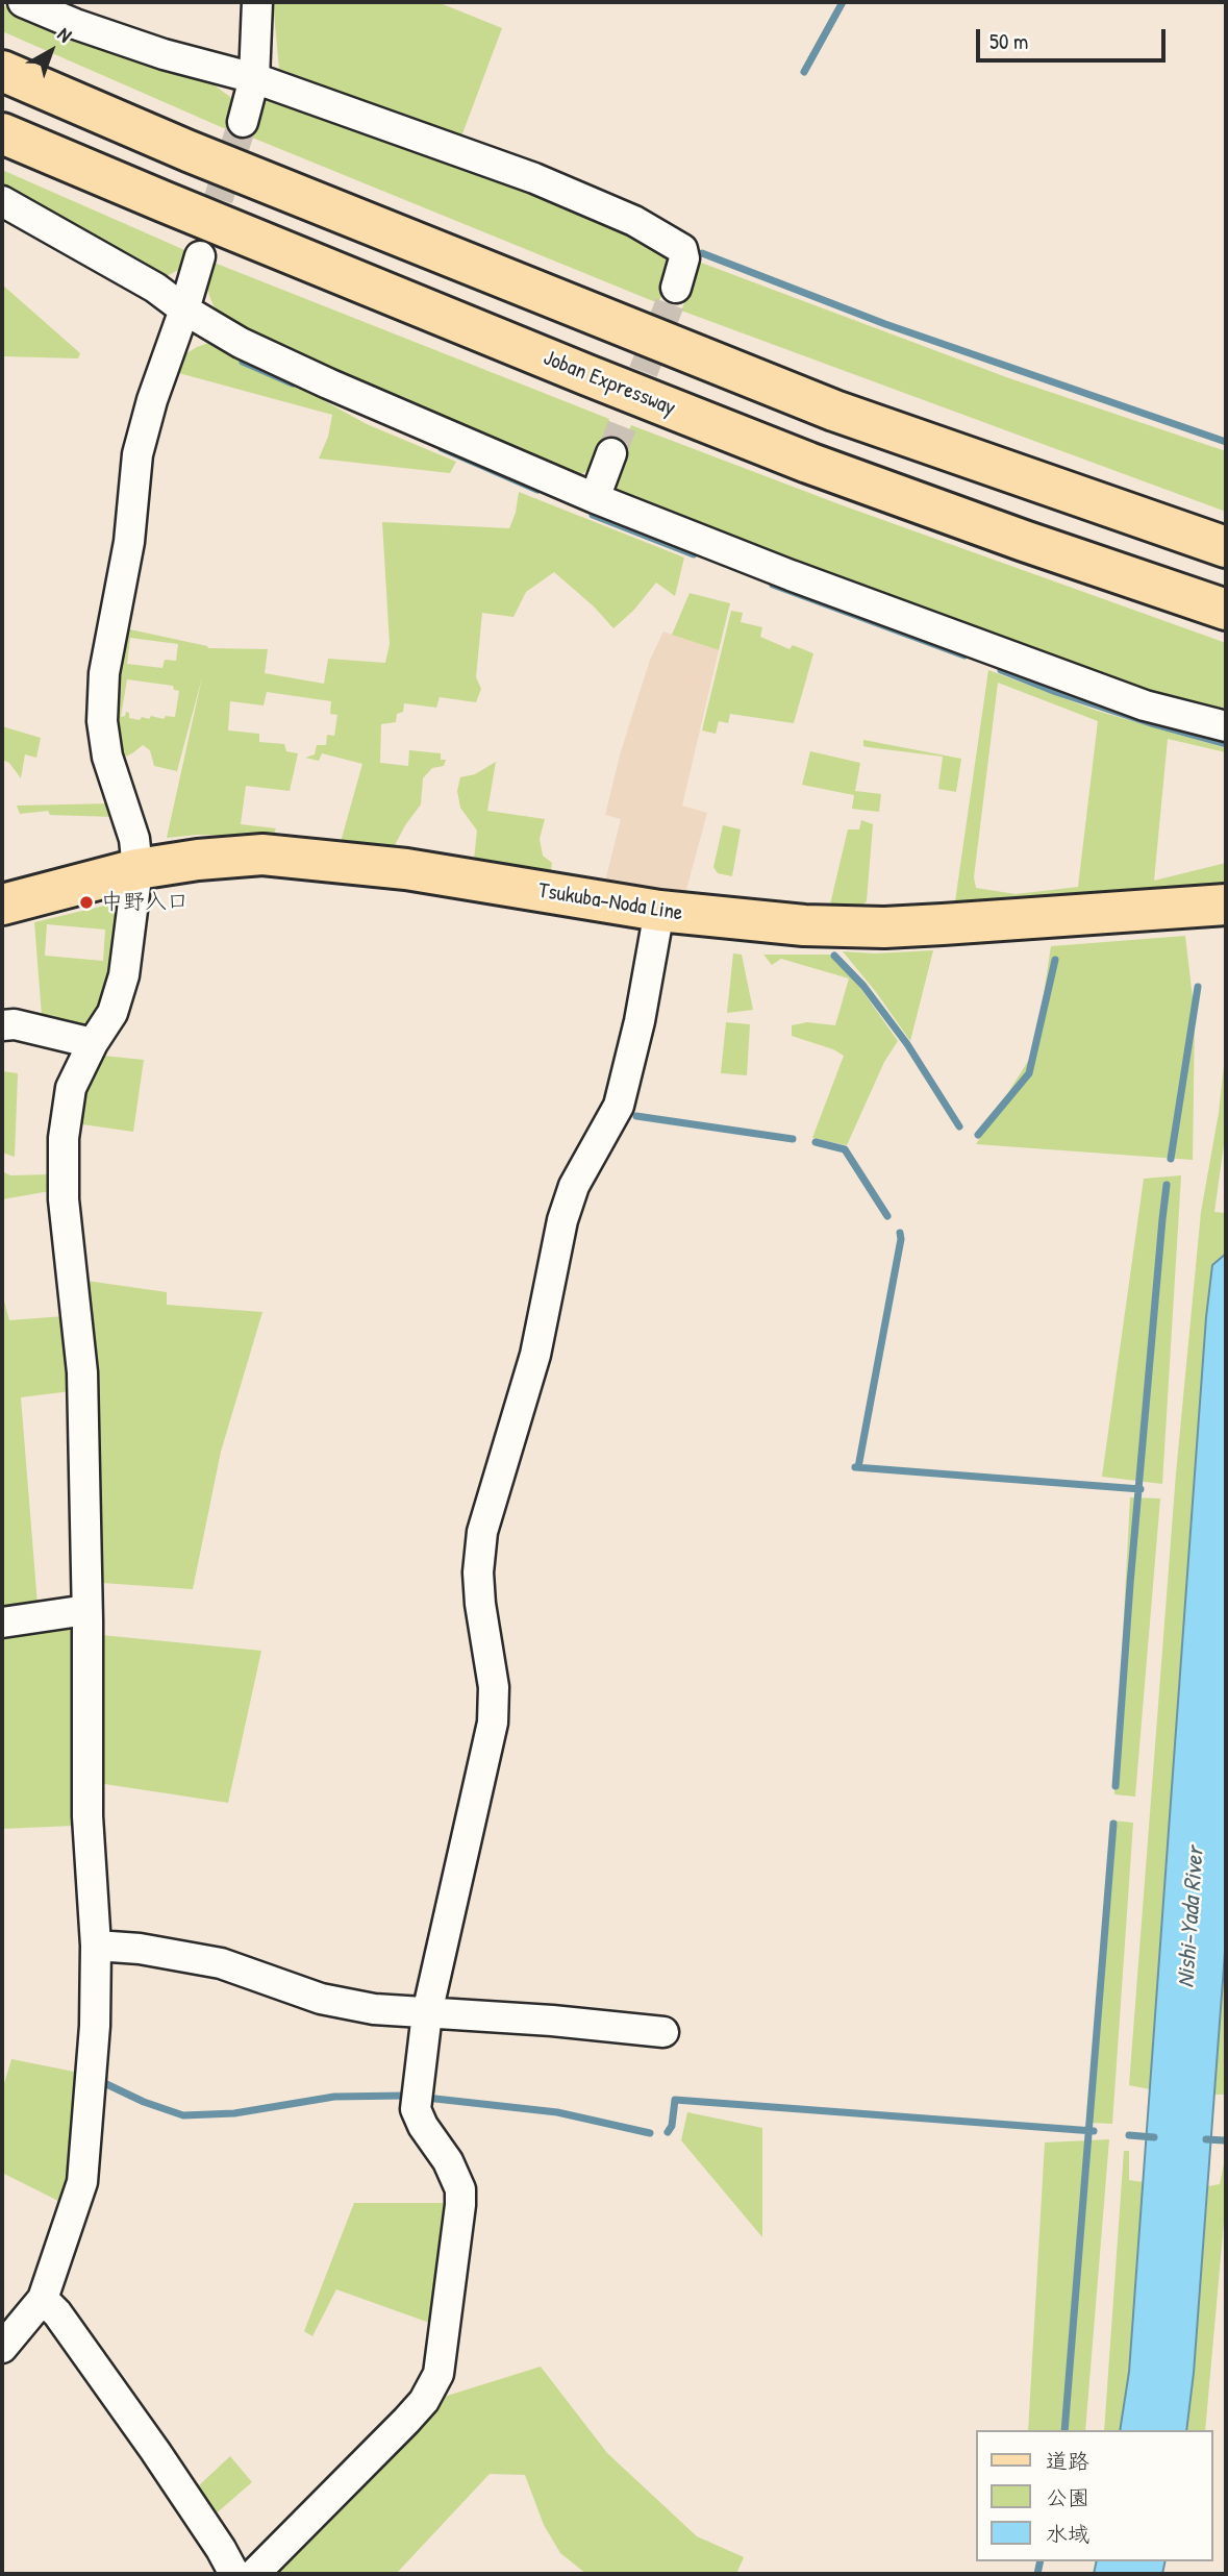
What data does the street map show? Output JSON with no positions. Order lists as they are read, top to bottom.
{
  "streets": {
    "main road": ["Joban Expressway", "Tsukuba-Noda Line"]
  },
  "water": ["Nishi-Yada River"],
  "places": ["中野入口"],
  "legend": ["道路", "公園", "水域"],
  "scale_bar": "50 m",
  "north": "top right"
}
